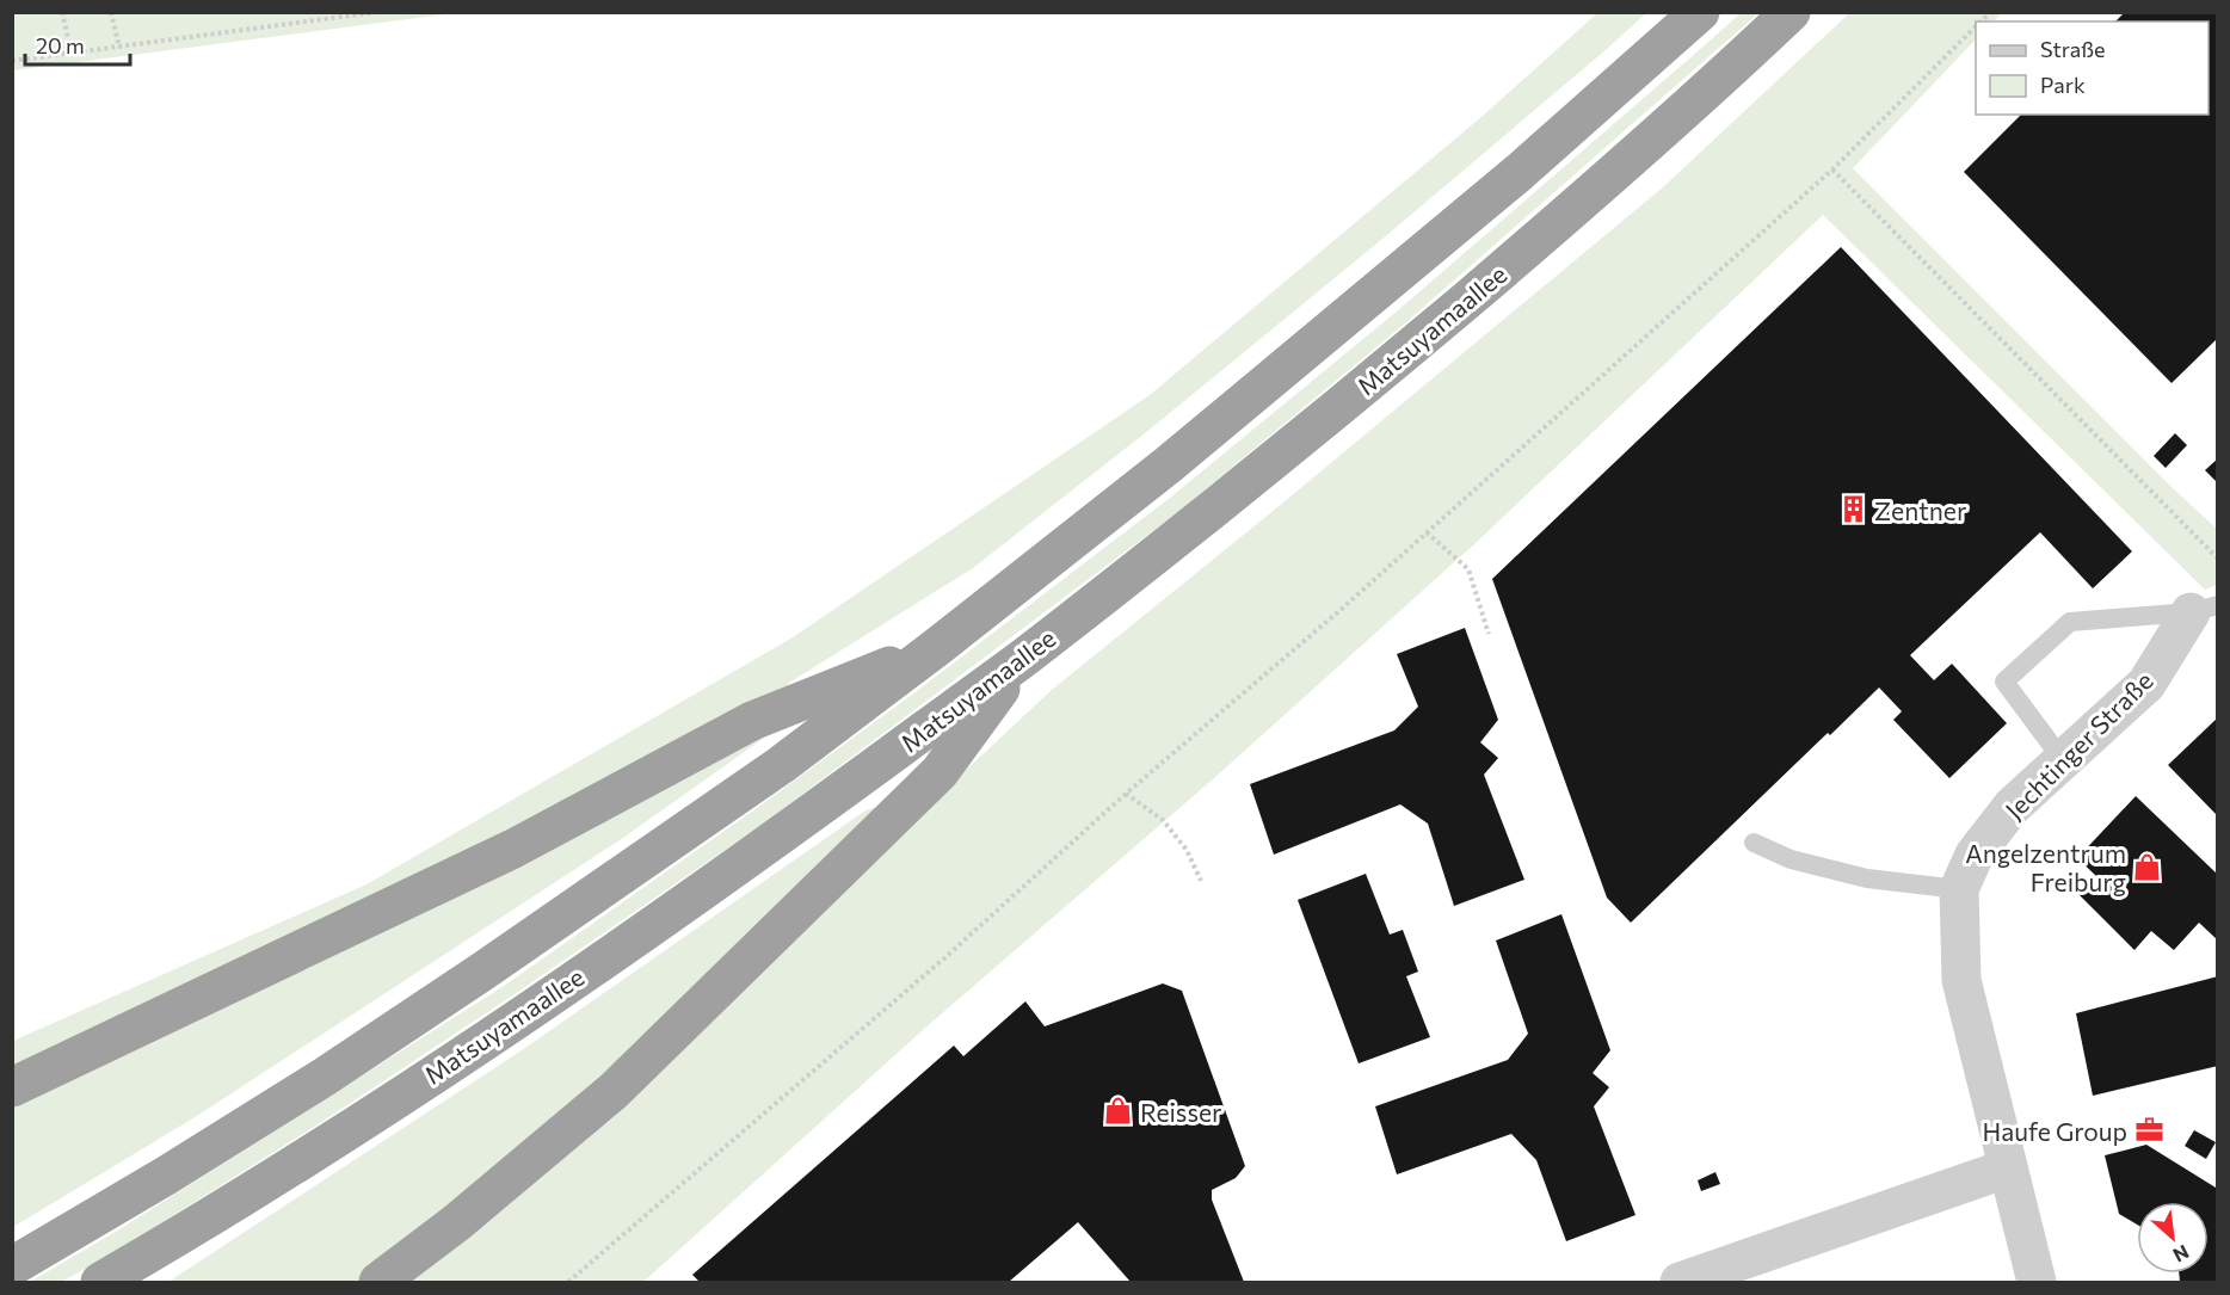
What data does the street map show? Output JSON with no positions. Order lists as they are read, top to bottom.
{
  "streets": {
    "highway": ["Matsuyamaallee"],
    "street": ["Jechtinger Straße"]
  },
  "places": {
    "building": ["Zentner"],
    "shop": ["Angelzentrum Freiburg", "Reisser"],
    "office": ["Haufe Group"]
  },
  "legend": ["Straße", "Park"],
  "scale_bar": "20 m",
  "north": "bottom right"
}
